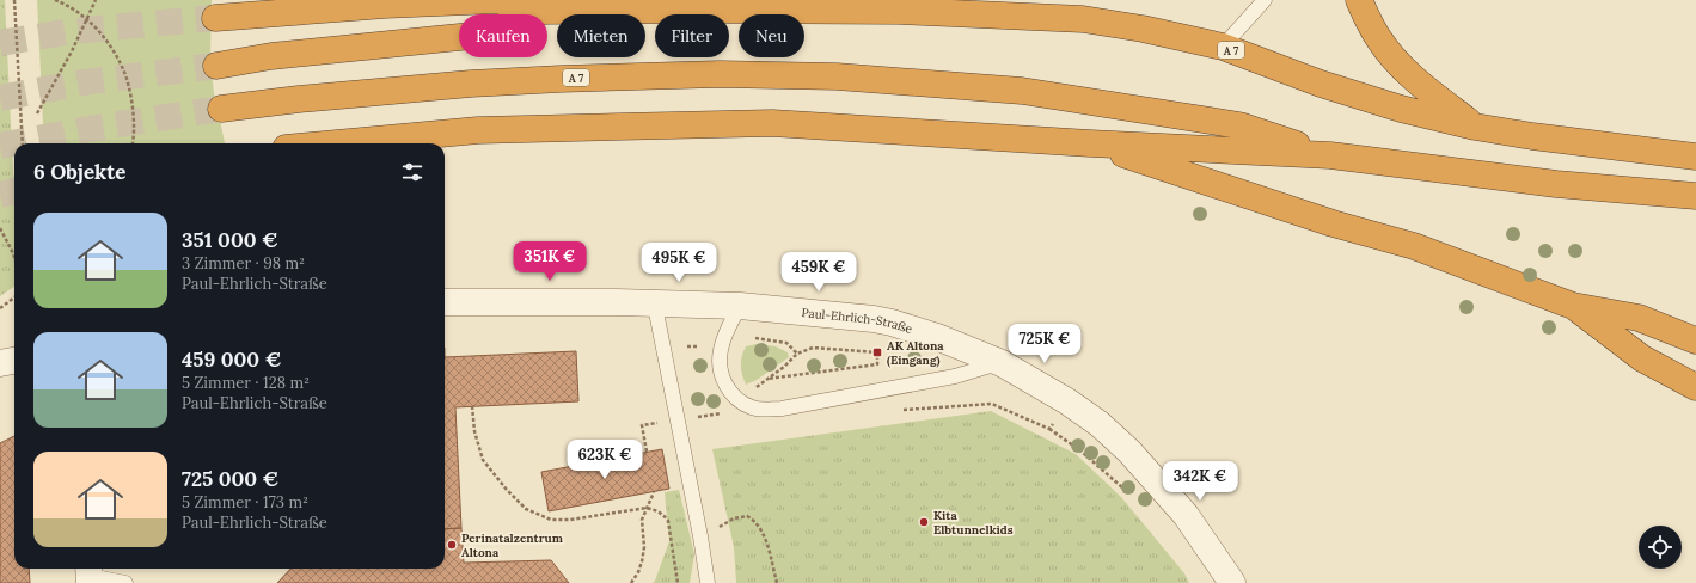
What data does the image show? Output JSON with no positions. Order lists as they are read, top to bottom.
{
  "streets": {
    "highway": ["A 7"],
    "street": ["Paul-Ehrlich-Straße"]
  },
  "places": {
    "transit": ["AK Altona (Eingang)"],
    "other": ["Kita Elbtunnelkids", "Perinatalzentrum Altona"]
  },
  "page": {
    "chip": [
      "Kaufen",
      "Mieten",
      "Filter",
      "Neu"
    ],
    "heading": "6 Objekte",
    "list": [
      {
        "name": "351 000 €",
        "note": "3 Zimmer · 98 m² · Paul-Ehrlich-Straße"
      },
      {
        "name": "459 000 €",
        "note": "5 Zimmer · 128 m² · Paul-Ehrlich-Straße"
      },
      {
        "name": "725 000 €",
        "note": "5 Zimmer · 173 m² · Paul-Ehrlich-Straße"
      }
    ],
    "price": [
      "351K €",
      "495K €",
      "459K €",
      "725K €",
      "623K €",
      "342K €"
    ]
  }
}
